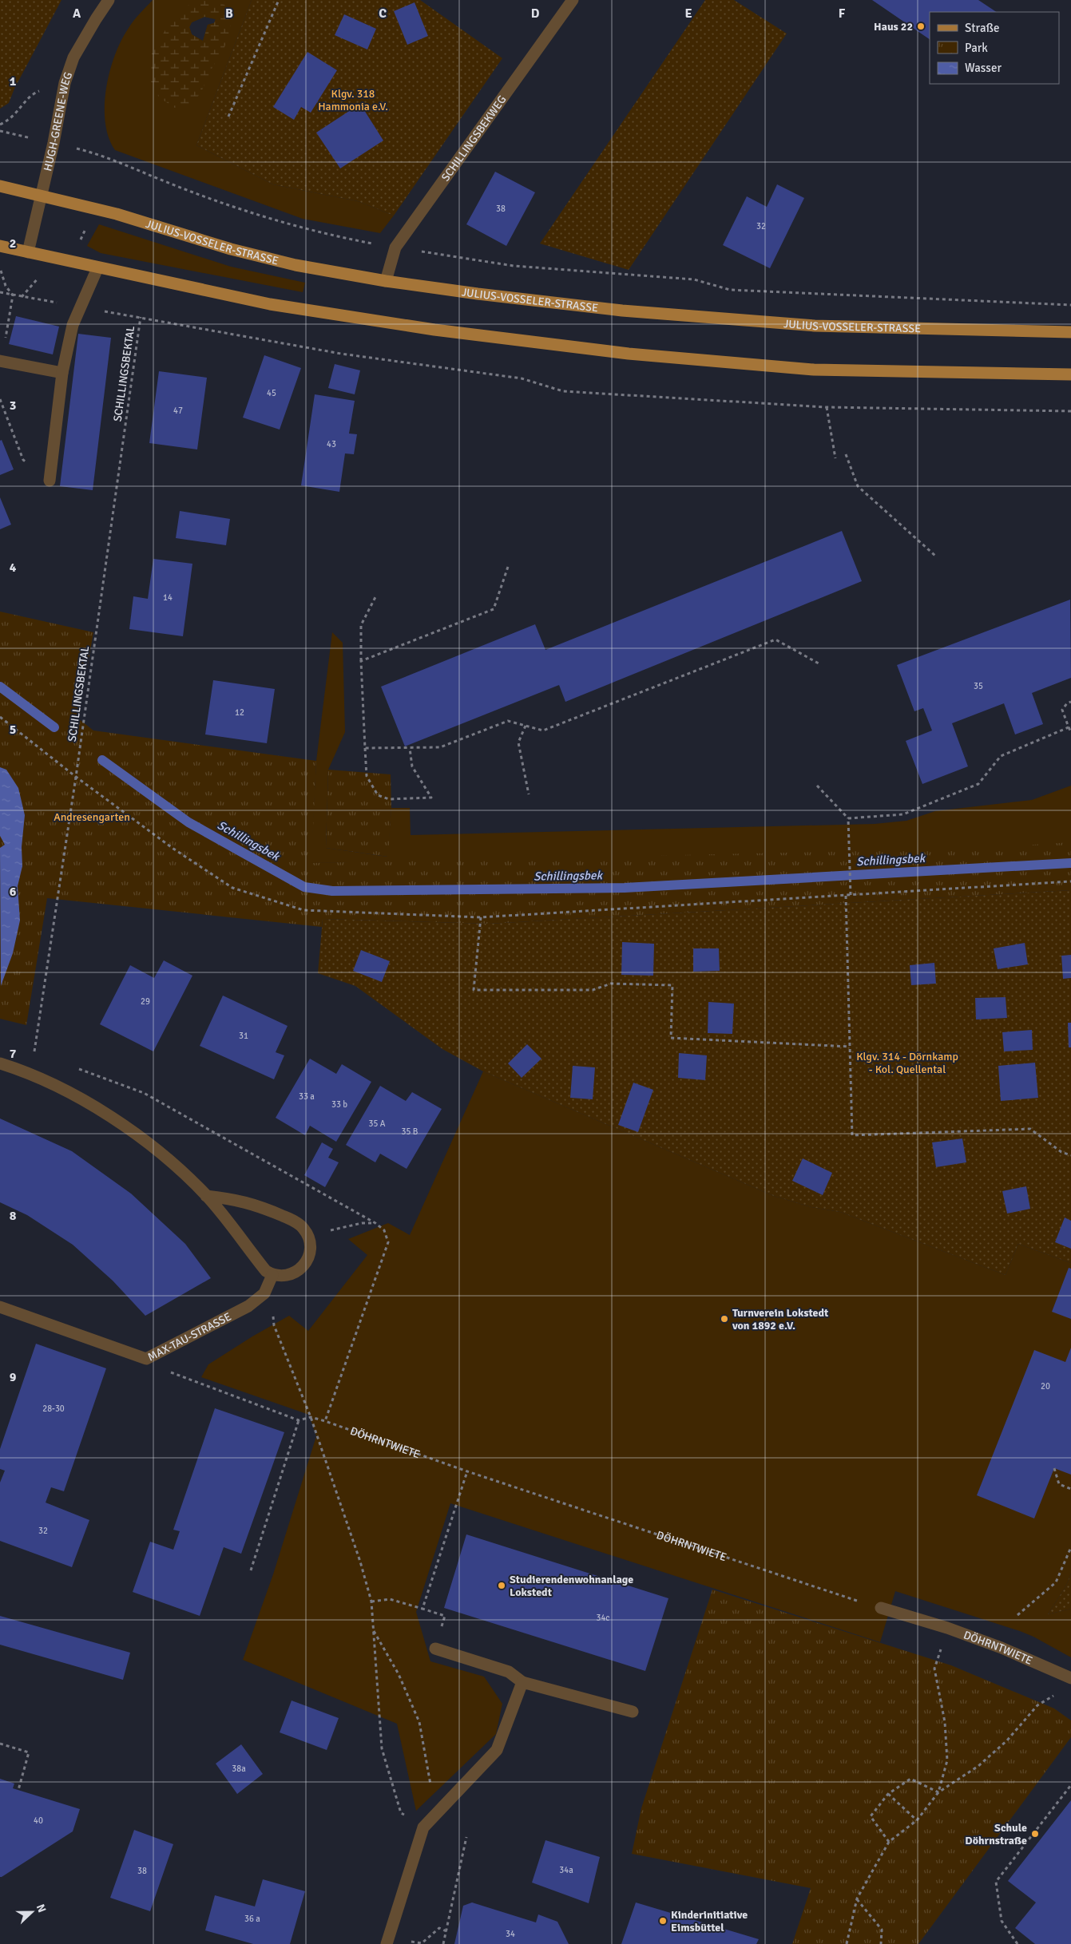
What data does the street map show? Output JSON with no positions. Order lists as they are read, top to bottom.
{
  "streets": {
    "main road": ["JULIUS-VOSSELER-STRASSE"],
    "street": [
      "HUGH-GREENE-WEG",
      "SCHILLINGSBEKWEG",
      "MAX-TAU-STRASSE",
      "DÖHRNTWIETE"
    ],
    "path": ["SCHILLINGSBEKTAL"]
  },
  "crossings": [
    ["HUGH-GREENE-WEG", "JULIUS-VOSSELER-STRASSE"],
    ["SCHILLINGSBEKWEG", "JULIUS-VOSSELER-STRASSE"]
  ],
  "water": ["Schillingsbek"],
  "parks": ["Klgv. 318 Hammonia e.V.", "Andresengarten", "Klgv. 314 - Dörnkamp - Kol. Quellental"],
  "places": [
    "Haus 22",
    "Turnverein Lokstedt von 1892 e.V.",
    "Studierendenwohnanlage Lokstedt",
    "Schule Döhrnstraße",
    "Kinderinitiative Eimsbüttel"
  ],
  "house_numbers": [
    "38",
    "32",
    "45",
    "47",
    "43",
    "14",
    "35",
    "12",
    "29",
    "31",
    "33 a",
    "33 b",
    "35 A",
    "35 B",
    "20",
    "28-30",
    "32",
    "34c",
    "38a",
    "40",
    "34a",
    "38",
    "36 a",
    "34"
  ],
  "legend": ["Straße", "Park", "Wasser"],
  "north": "right",
  "grid": {
    "columns": [
      "A",
      "B",
      "C",
      "D",
      "E",
      "F"
    ],
    "rows": [
      "1",
      "2",
      "3",
      "4",
      "5",
      "6",
      "7",
      "8",
      "9"
    ]
  }
}
